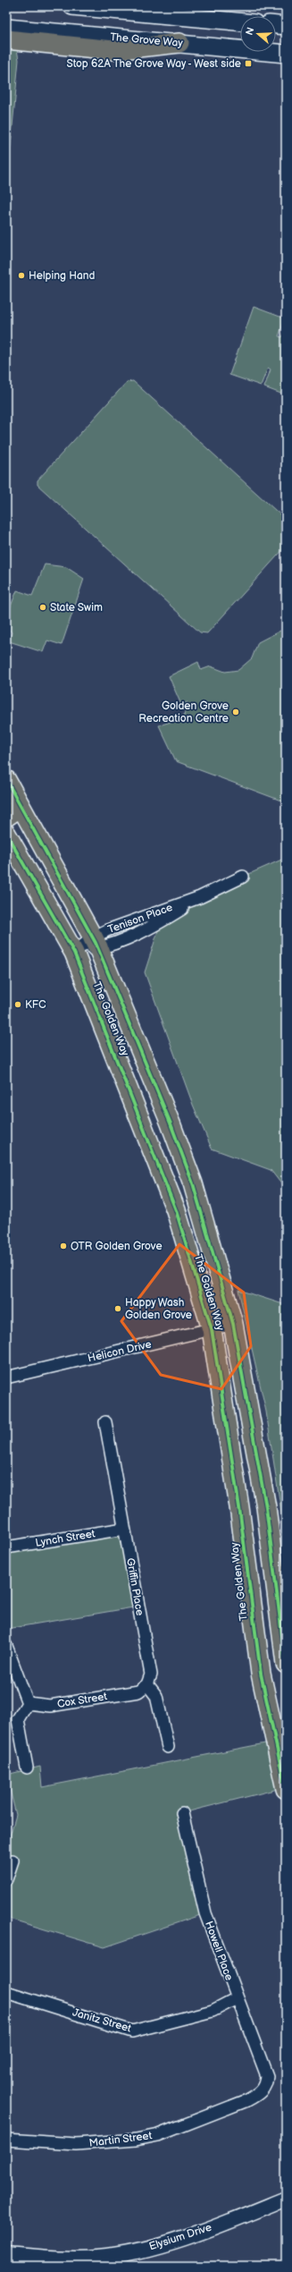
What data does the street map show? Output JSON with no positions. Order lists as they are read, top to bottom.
{
  "streets": {
    "main road": ["The Grove Way", "The Golden Way"],
    "street": [
      "Tenison Place",
      "Helicon Drive",
      "Lynch Street",
      "Griffin Place",
      "Cox Street",
      "Howell Place",
      "Janitz Street",
      "Martin Street",
      "Elysium Drive"
    ]
  },
  "crossings": [
    ["Tenison Place", "The Golden Way"],
    ["The Golden Way", "Helicon Drive"],
    ["Lynch Street", "Griffin Place"],
    ["Griffin Place", "Cox Street"],
    ["Howell Place", "Janitz Street"],
    ["Howell Place", "Martin Street"]
  ],
  "places": {
    "transit": ["Stop 62A The Grove Way - West side"],
    "other": [
      "Helping Hand",
      "State Swim",
      "Golden Grove Recreation Centre",
      "KFC",
      "OTR Golden Grove",
      "Happy Wash Golden Grove"
    ]
  },
  "north": "left"
}
